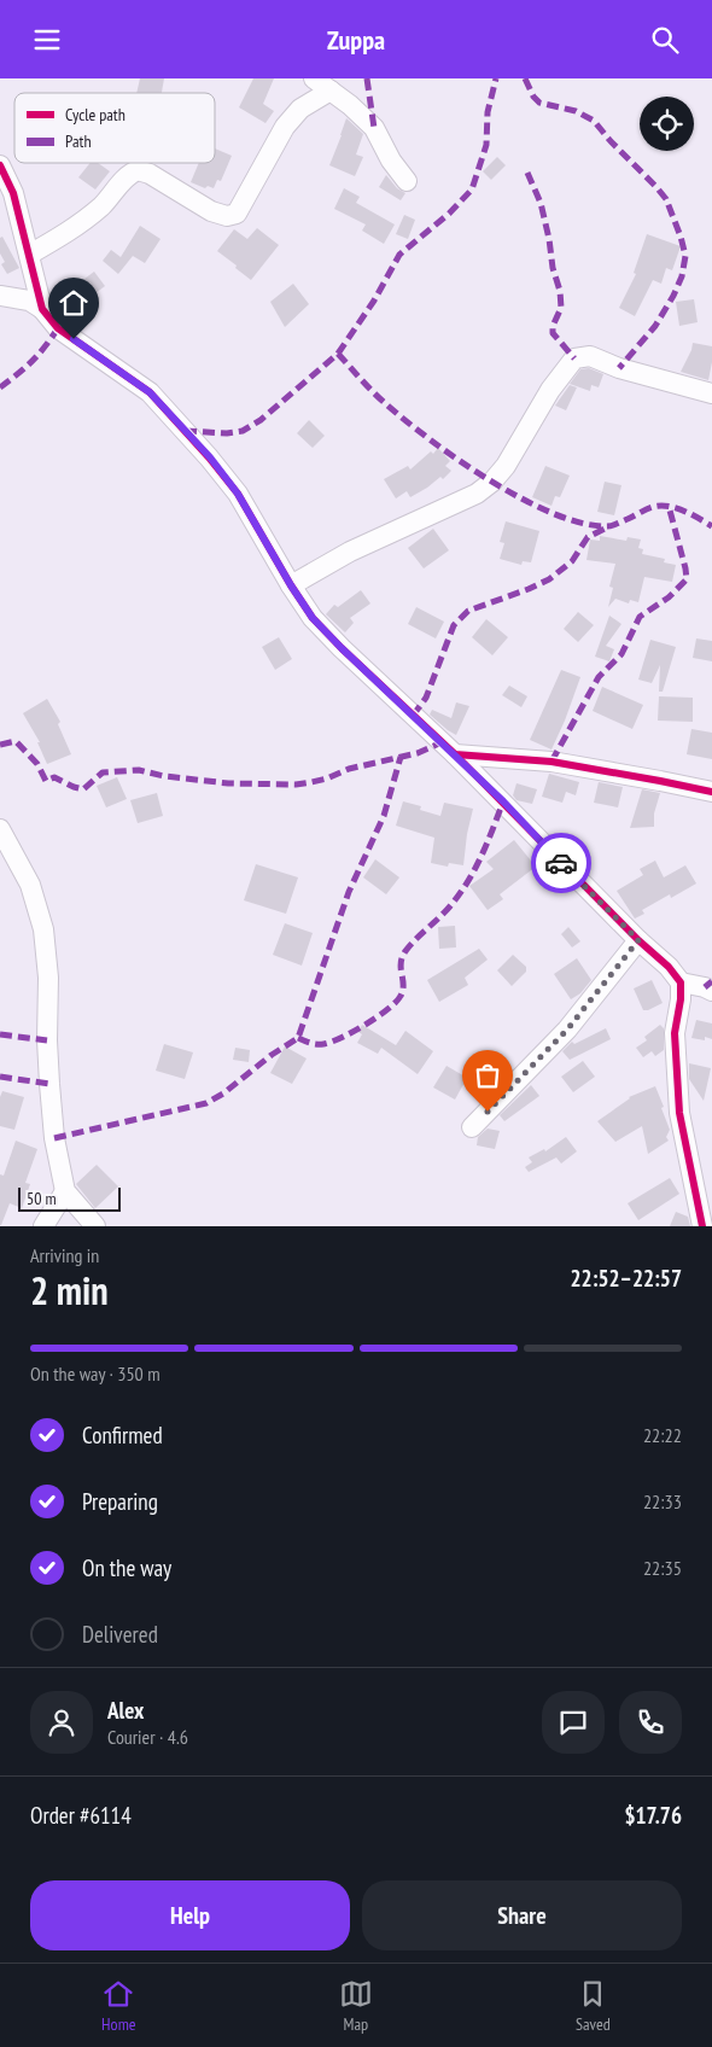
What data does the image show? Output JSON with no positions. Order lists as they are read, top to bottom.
{
  "legend": ["Cycle path", "Path"],
  "scale_bar": "50 m",
  "page": {
    "header": "Zuppa",
    "scale": "50 m",
    "heading": ["2 min", "Arriving in", "22:52–22:57"],
    "panel": [
      "Alex",
      "Courier · 4.6",
      "Order #6114",
      "$17.76"
    ],
    "bar": "On the way · 350 m",
    "list": [
      ["Confirmed", "22:22"],
      ["Preparing", "22:33"],
      ["On the way", "22:35"],
      "Delivered"
    ],
    "buttons": ["Help", "Share"],
    "tabs": ["Home", "Map", "Saved"]
  }
}
